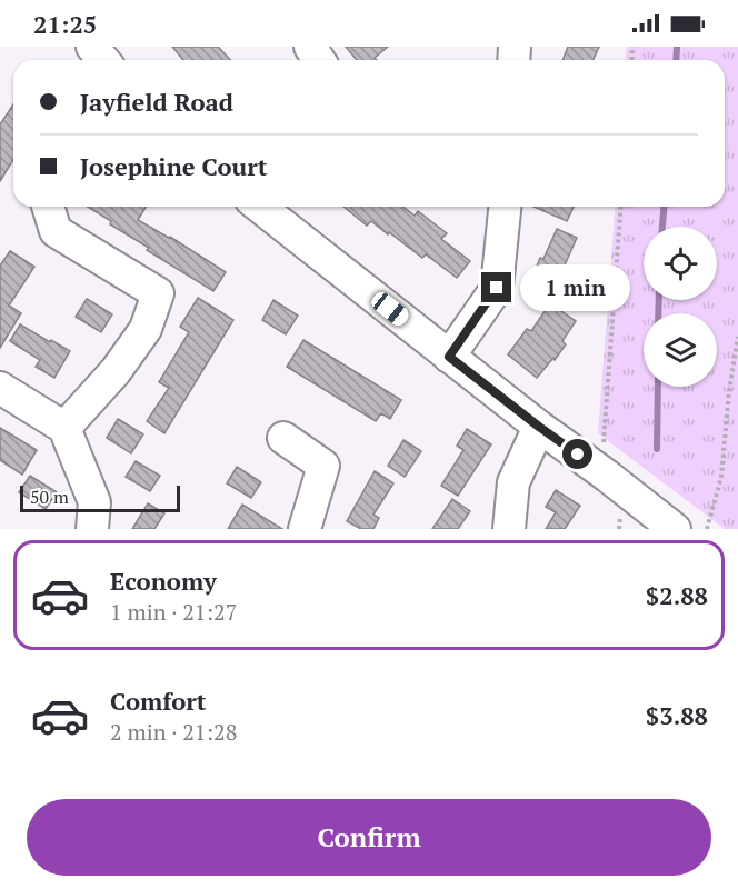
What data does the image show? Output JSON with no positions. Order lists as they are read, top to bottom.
{
  "scale_bar": "50 m",
  "page": {
    "status": "21:25",
    "banner": ["Jayfield Road", "Josephine Court"],
    "bubble": "1 min",
    "scale": "50 m",
    "list": [
      {
        "name": "Economy",
        "note": "1 min · 21:27",
        "value": "$2.88"
      },
      {
        "name": "Comfort",
        "note": "2 min · 21:28",
        "value": "$3.88"
      }
    ],
    "buttons": "Confirm"
  }
}
